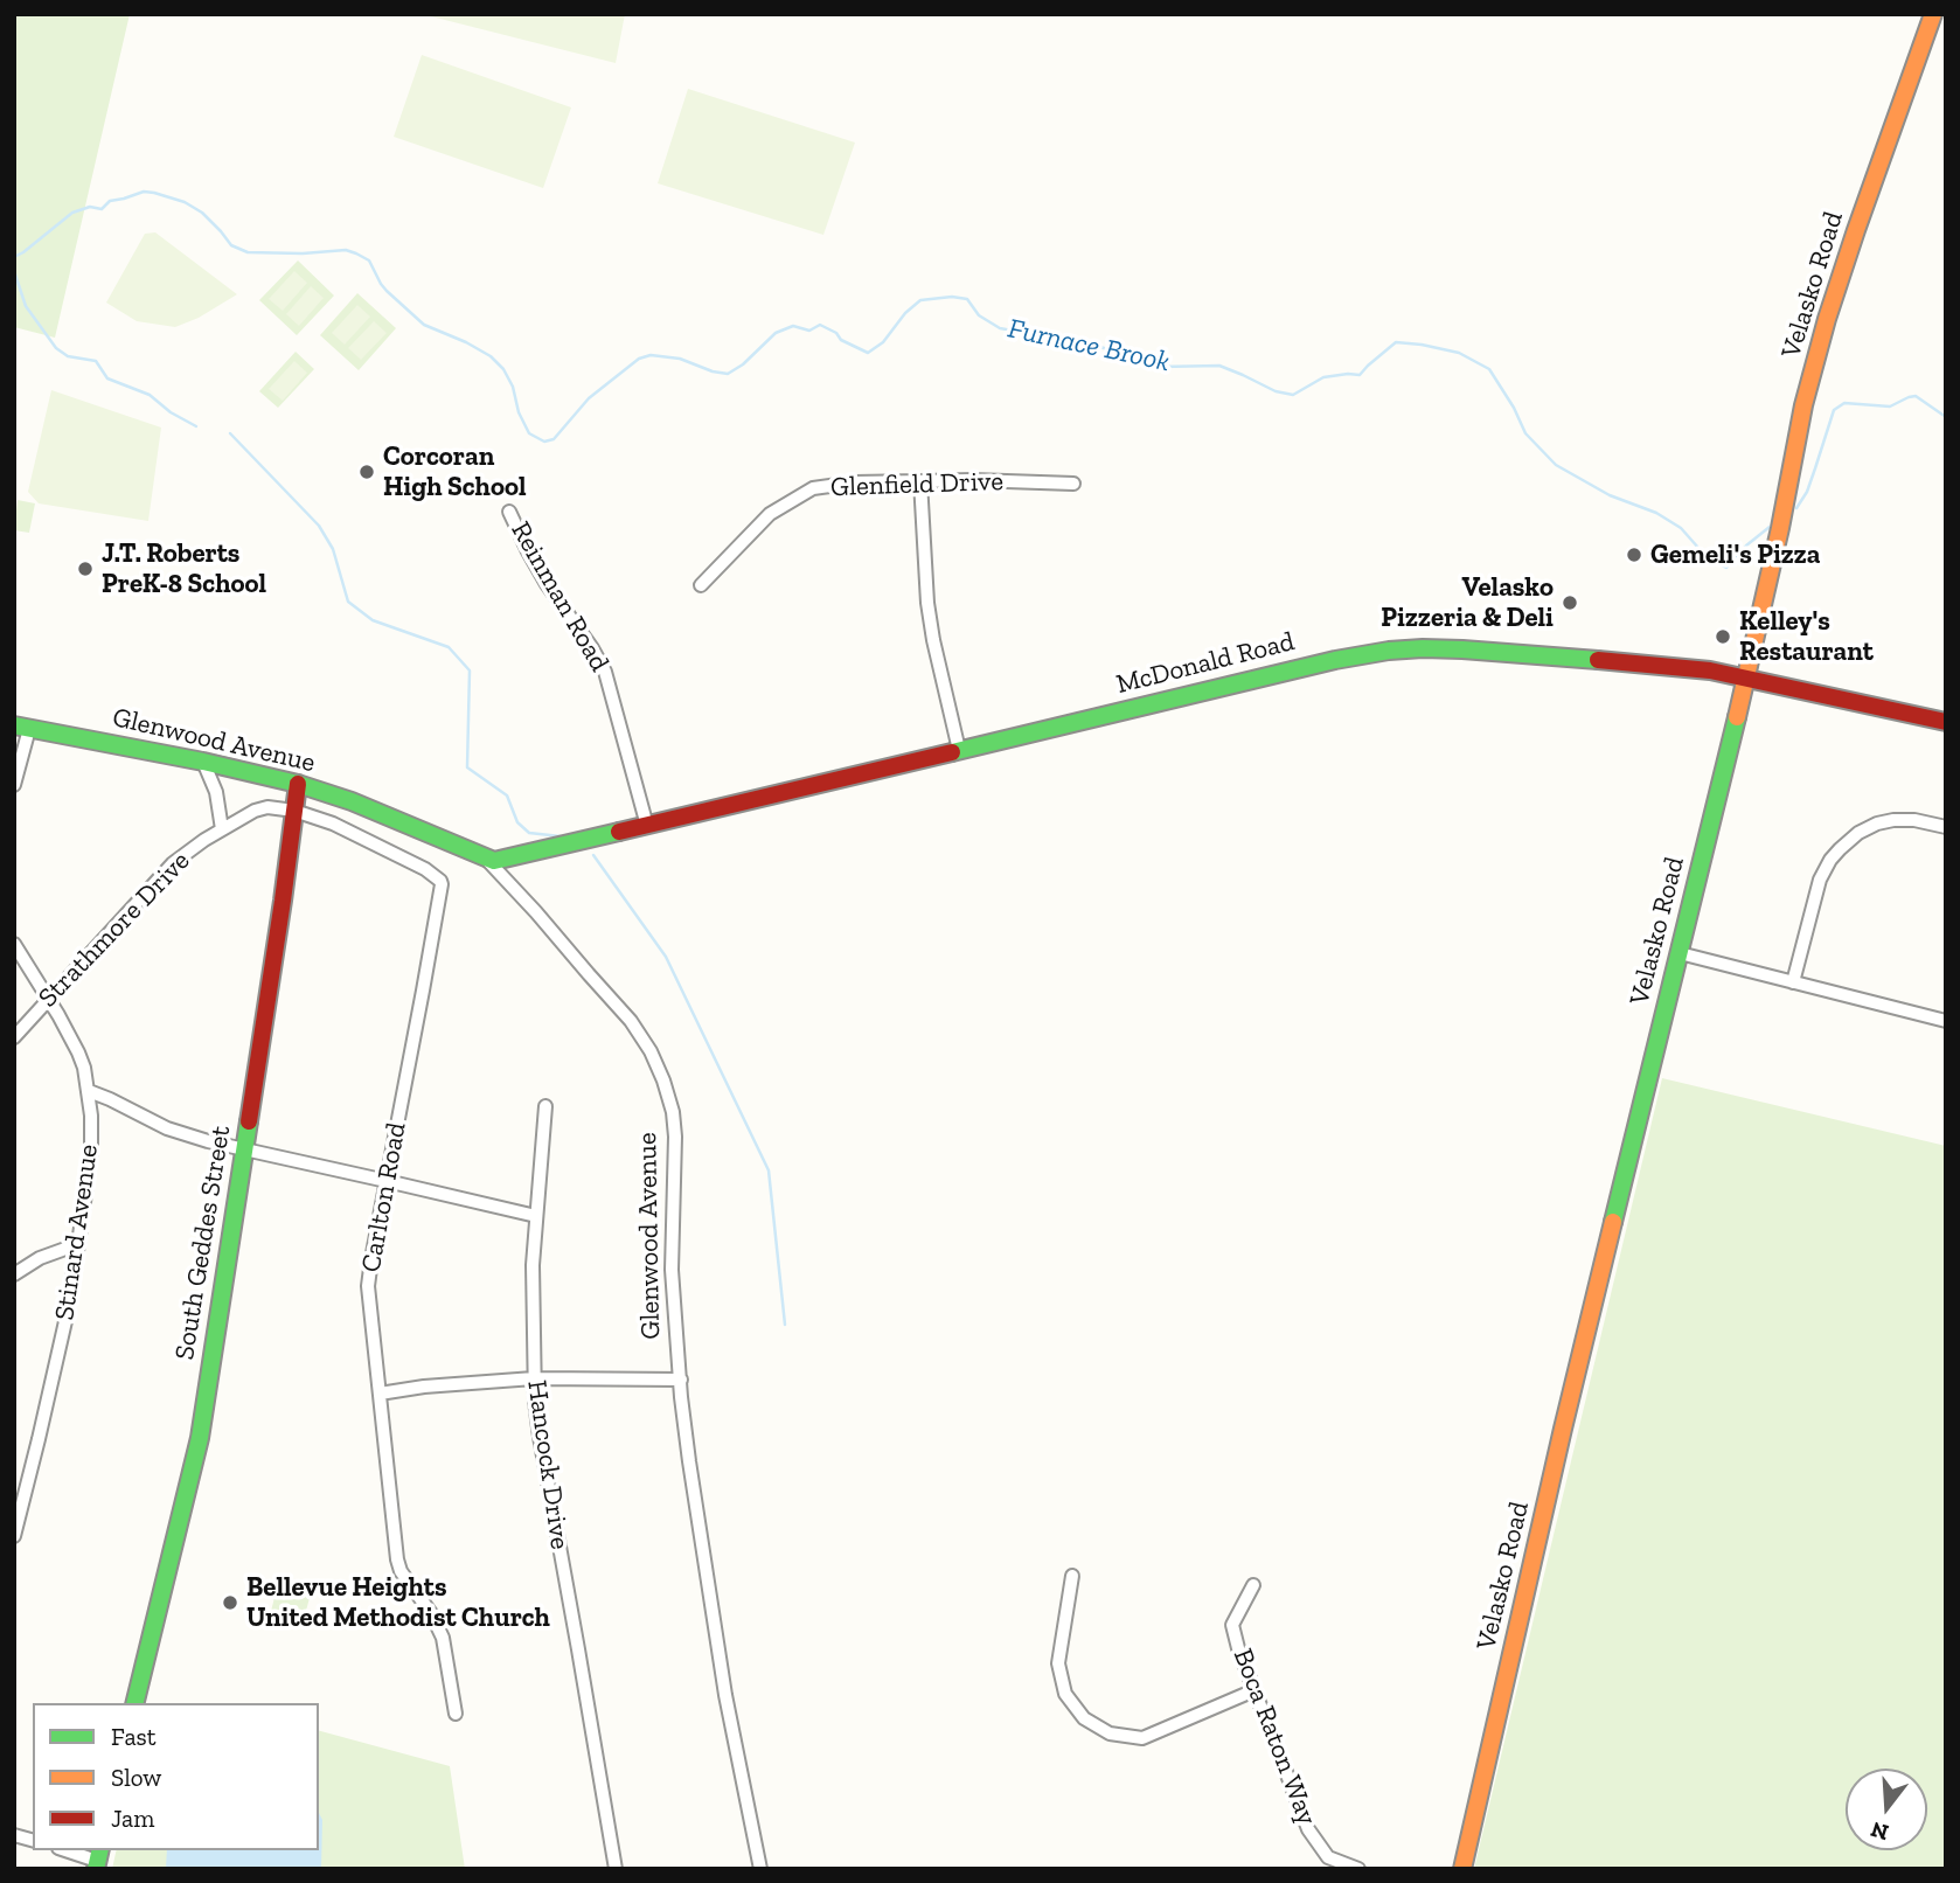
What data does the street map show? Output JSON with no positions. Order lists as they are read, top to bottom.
{
  "streets": {
    "street": [
      "Velasko Road",
      "Glenfield Drive",
      "Reinman Road",
      "McDonald Road",
      "Glenwood Avenue",
      "Strathmore Drive",
      "Carlton Road",
      "Stinard Avenue",
      "South Geddes Street",
      "Hancock Drive",
      "Boca Raton Way"
    ]
  },
  "crossings": [
    ["Velasko Road", "McDonald Road"],
    ["Reinman Road", "McDonald Road"],
    ["McDonald Road", "Glenwood Avenue"],
    ["Glenwood Avenue", "South Geddes Street"],
    ["Strathmore Drive", "Carlton Road"],
    ["Strathmore Drive", "Stinard Avenue"],
    ["Strathmore Drive", "South Geddes Street"],
    ["Carlton Road", "South Geddes Street"]
  ],
  "water": ["Furnace Brook"],
  "places": [
    "Corcoran High School",
    "Gemeli's Pizza",
    "J.T. Roberts PreK-8 School",
    "Velasko Pizzeria & Deli",
    "Kelley's Restaurant",
    "Bellevue Heights United Methodist Church"
  ],
  "legend": ["Fast", "Slow", "Jam"],
  "north": "bottom"
}
